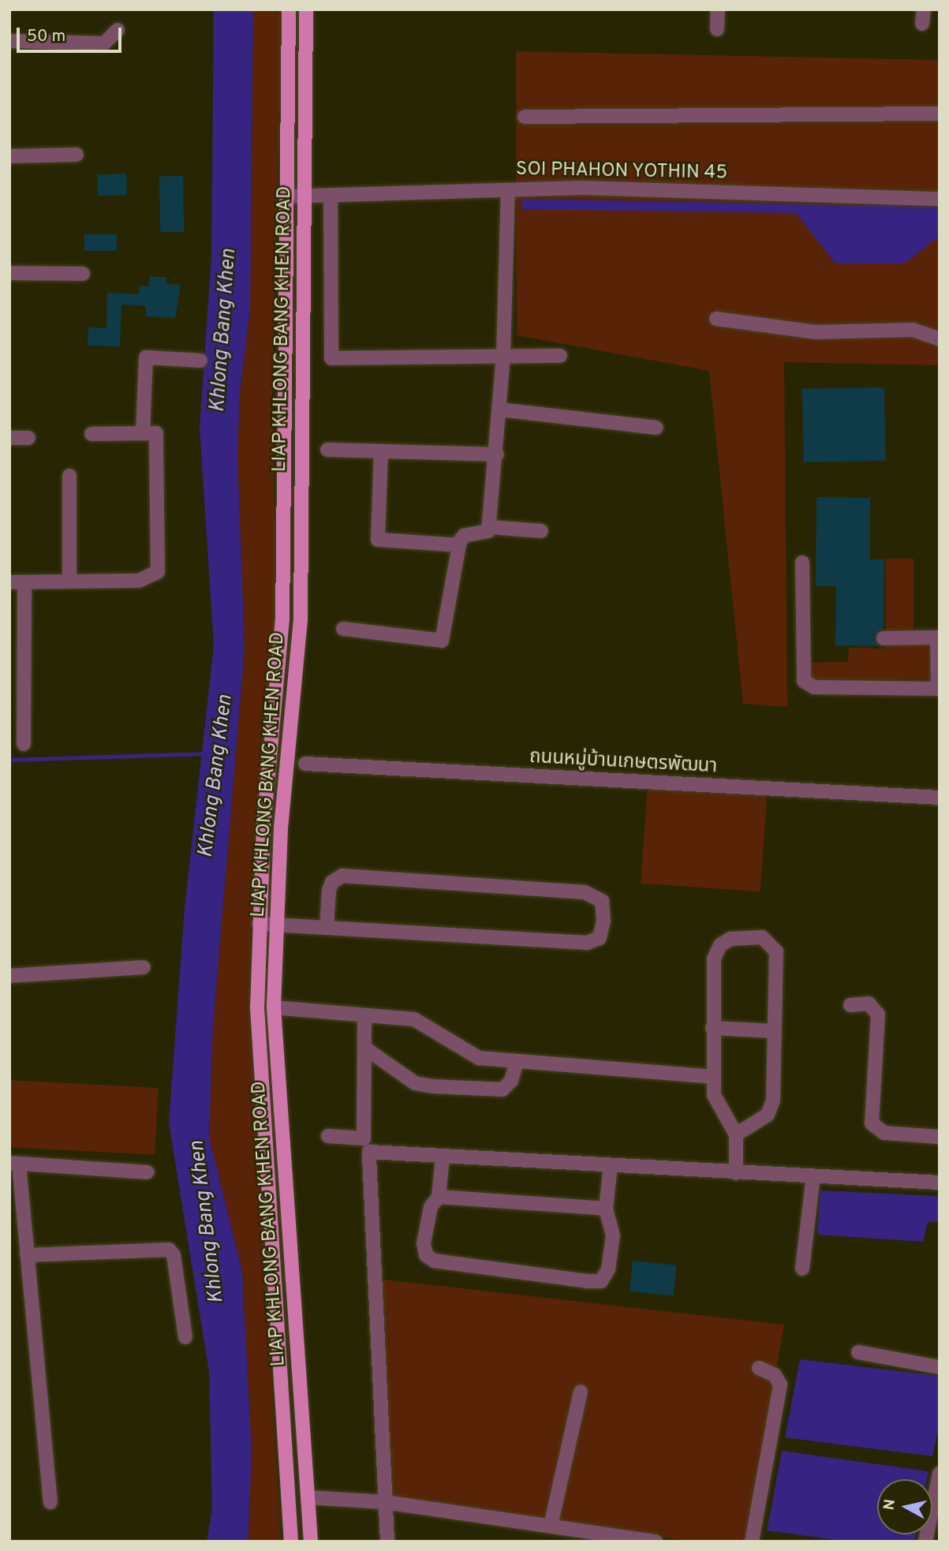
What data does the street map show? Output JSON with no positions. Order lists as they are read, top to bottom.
{
  "streets": {
    "main road": ["LIAP KHLONG BANG KHEN ROAD"],
    "street": ["SOI PHAHON YOTHIN 45", "ถนนหมู่บ้านเกษตรพัฒนา"]
  },
  "crossings": [
    ["SOI PHAHON YOTHIN 45", "LIAP KHLONG BANG KHEN ROAD"]
  ],
  "water": ["Khlong Bang Khen"],
  "scale_bar": "50 m",
  "north": "left"
}
